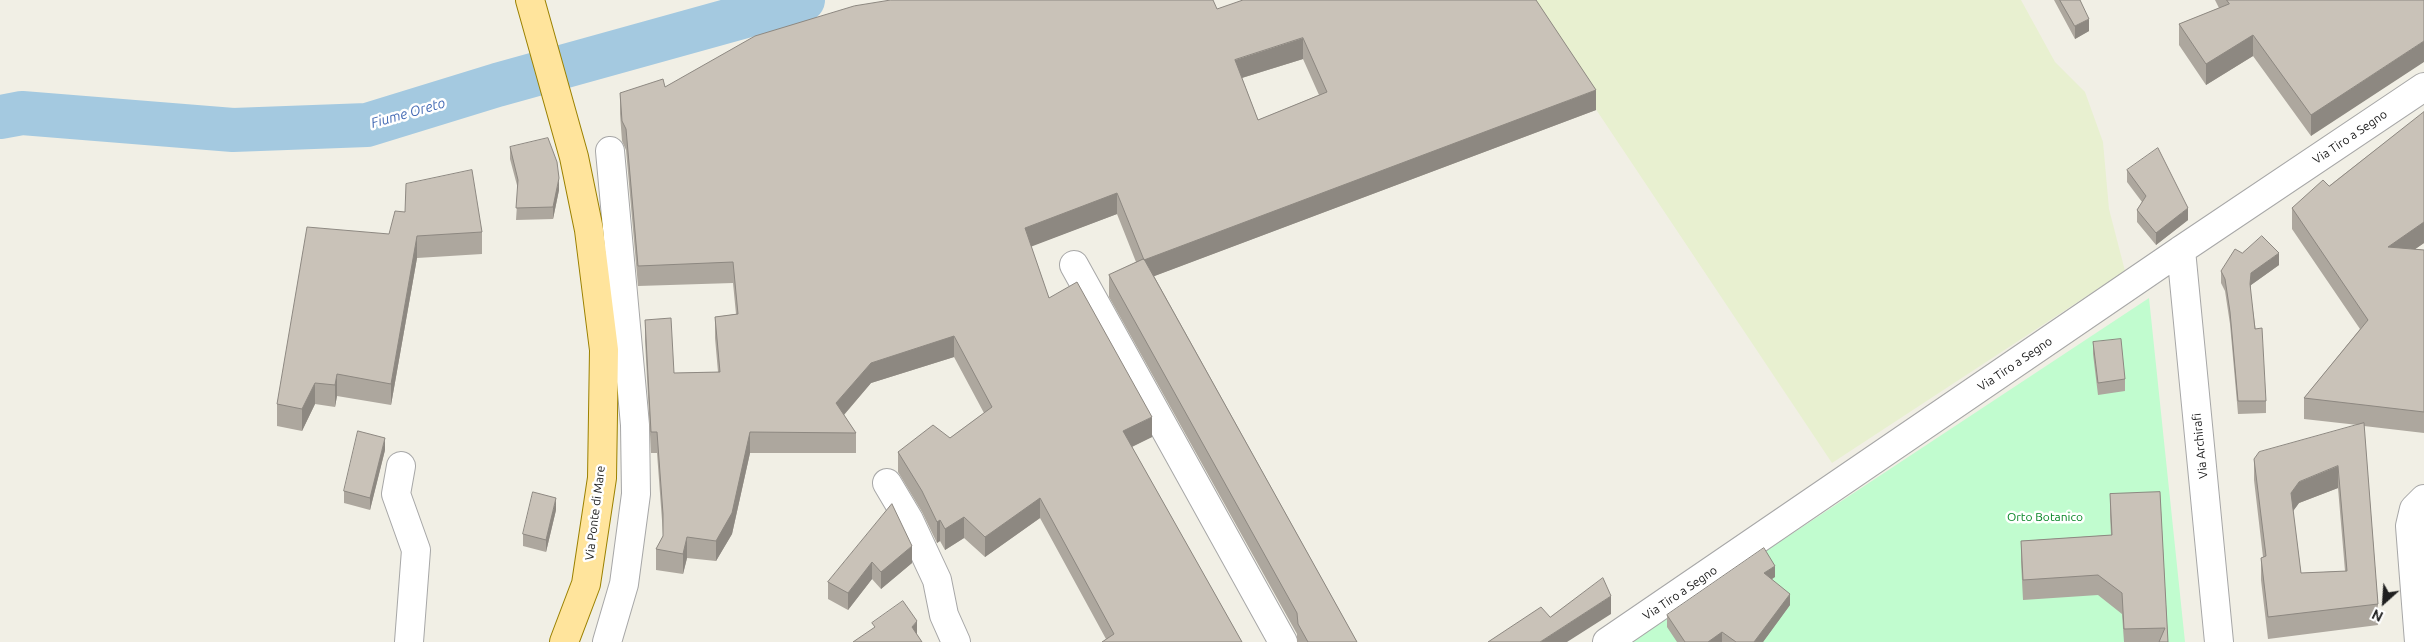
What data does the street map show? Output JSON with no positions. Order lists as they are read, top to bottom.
{
  "streets": {
    "main road": ["Via Ponte di Mare"],
    "street": ["Via Tiro a Segno", "Via Archirafi"]
  },
  "crossings": [
    ["Via Tiro a Segno", "Via Archirafi"]
  ],
  "water": ["Fiume Oreto"],
  "parks": ["Orto Botanico"],
  "north": "bottom left"
}
